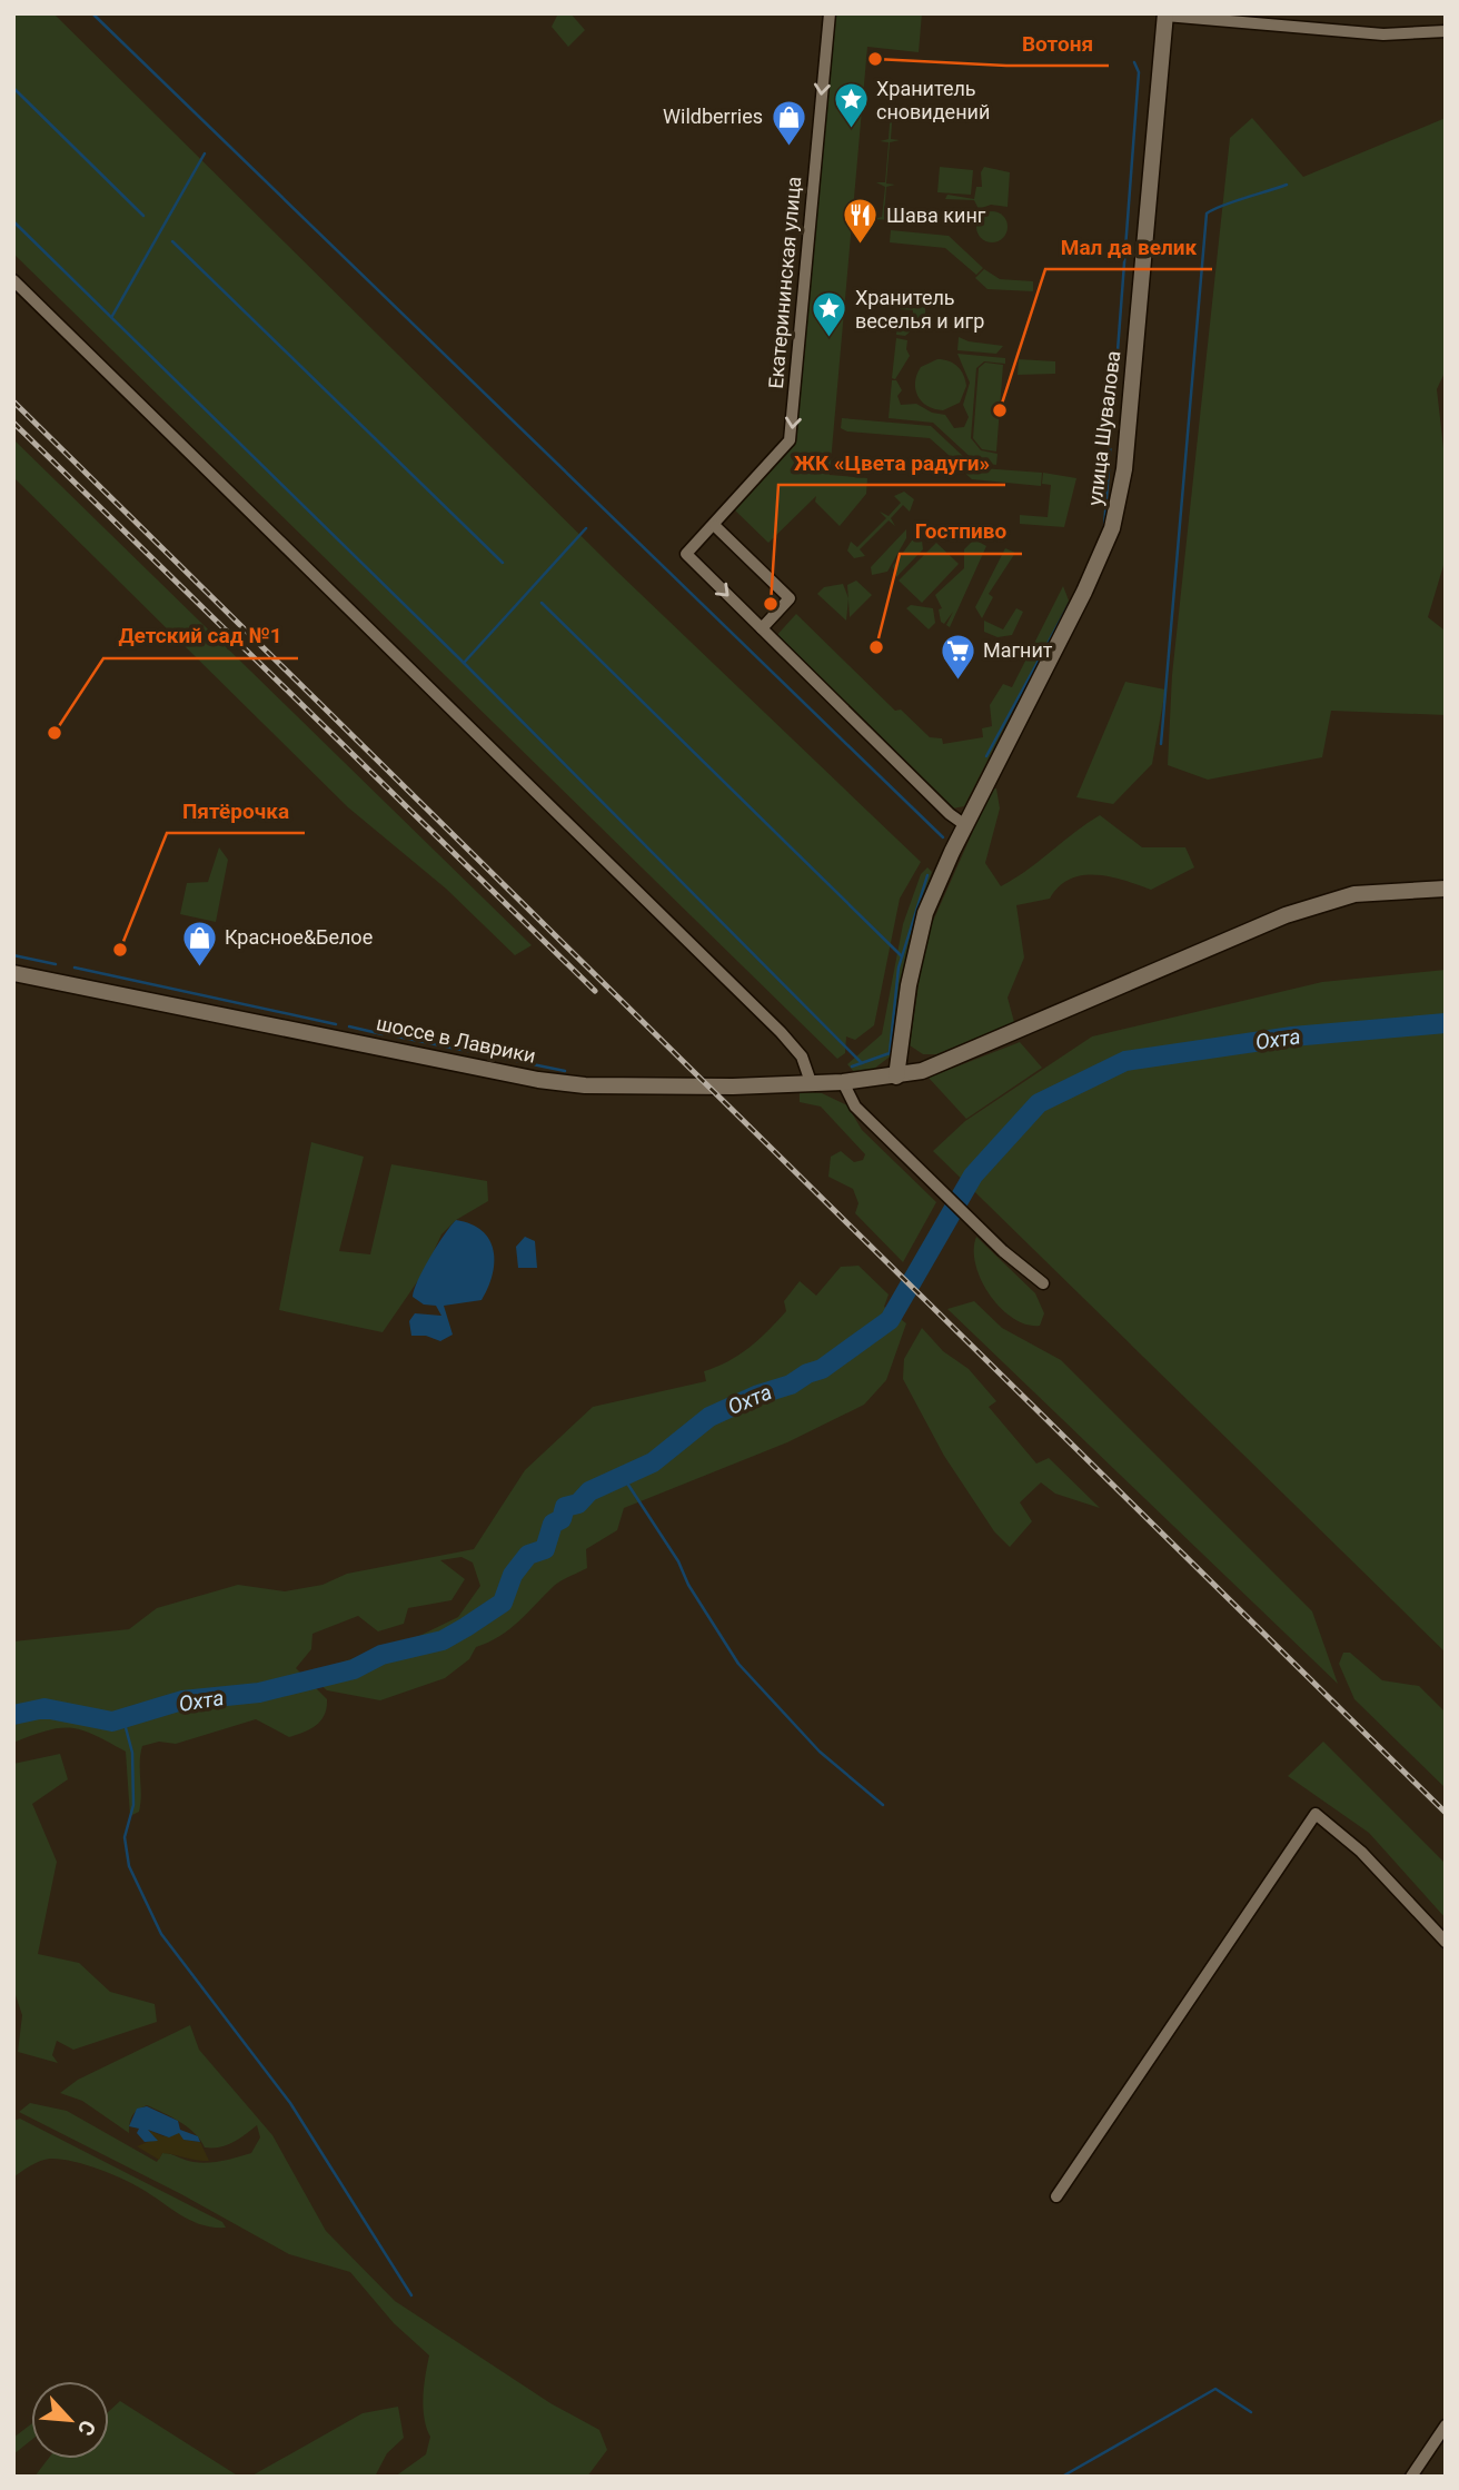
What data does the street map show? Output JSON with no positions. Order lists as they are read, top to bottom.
{
  "streets": {
    "street": ["Екатерининская улица", "улица Шувалова", "шоссе в Лаврики"]
  },
  "crossings": [
    ["улица Шувалова", "шоссе в Лаврики"]
  ],
  "one_way": ["Екатерининская улица"],
  "water": ["Охта"],
  "places": {
    "other": [
      "Вотоня",
      "Мал да велик",
      "ЖК «Цвета радуги»",
      "Гостпиво",
      "Детский сад №1",
      "Пятёрочка"
    ],
    "place": ["Хранитель сновидений", "Хранитель веселья и игр"],
    "shop": ["Wildberries", "Красное&Белое"],
    "restaurant": ["Шава кинг"],
    "supermarket": ["Магнит"]
  },
  "north": "bottom right"
}
